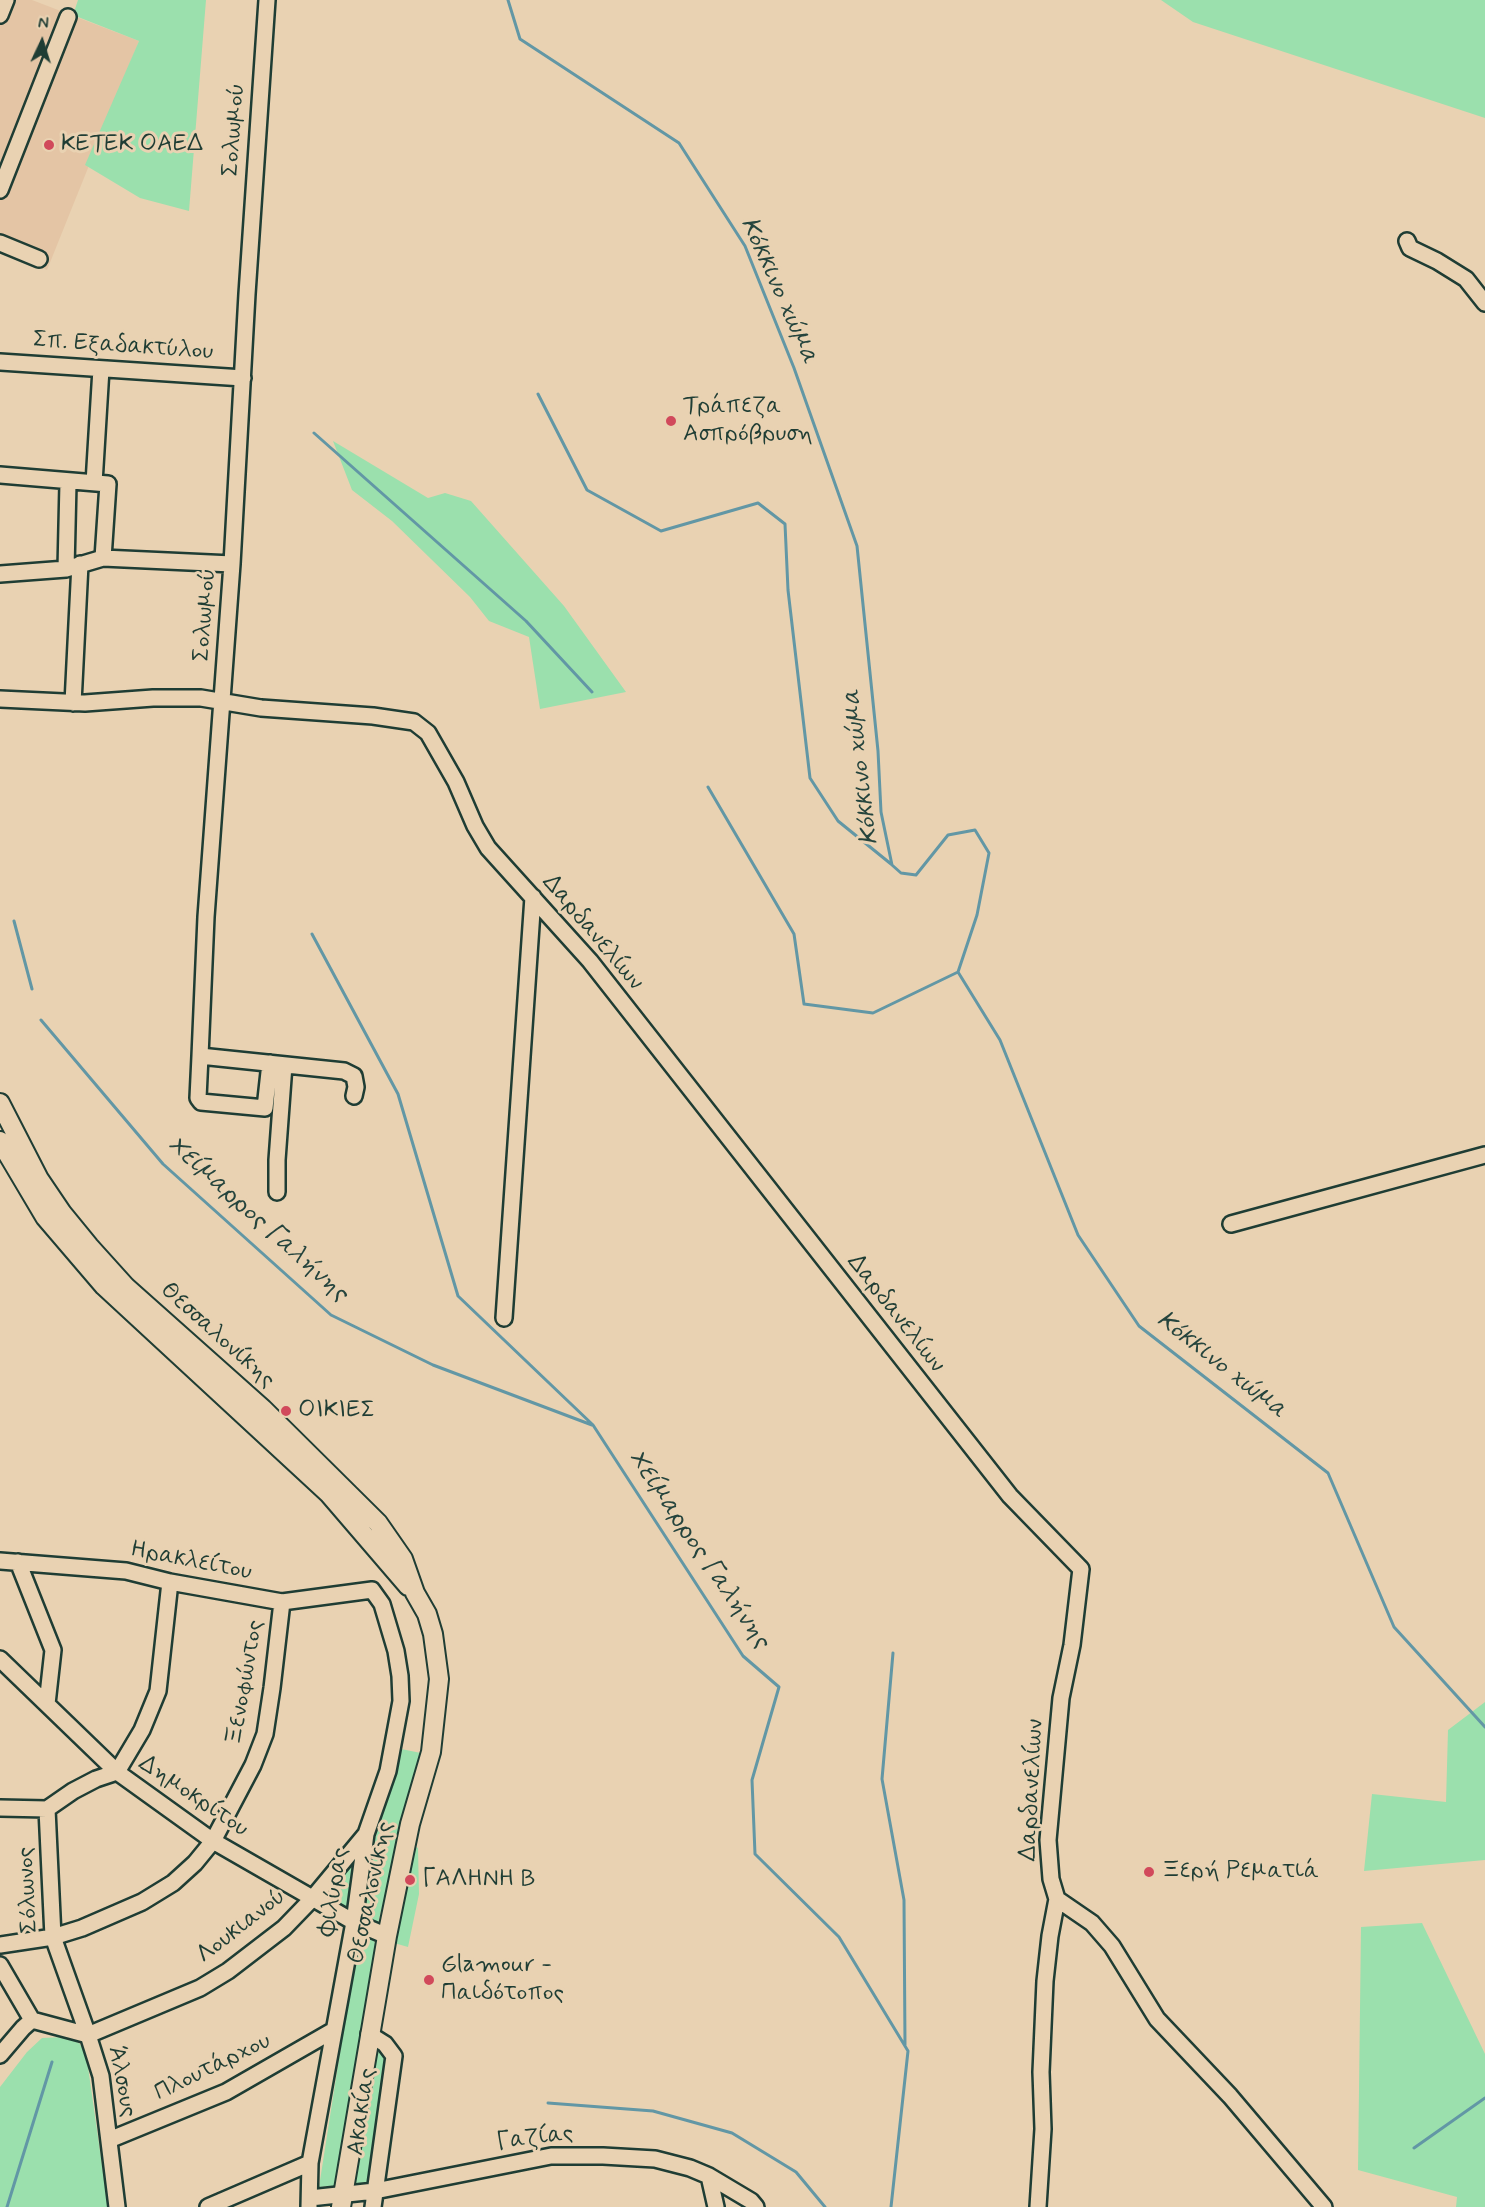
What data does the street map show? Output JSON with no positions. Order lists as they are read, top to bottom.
{
  "streets": {
    "main road": ["Θεσσαλονίκης"],
    "street": [
      "Σολωμού",
      "Σπ. Εξαδακτύλου",
      "Δαρδανελίων",
      "Ηρακλείτου",
      "Ξενοφώντος",
      "Δημοκρίτου",
      "Σόλωνος",
      "Φιλύρας",
      "Λουκιανού",
      "Πλουτάρχου",
      "Άλσους",
      "Ακακίας",
      "Γαζίας"
    ]
  },
  "crossings": [
    ["Σολωμού", "Σπ. Εξαδακτύλου"],
    ["Σολωμού", "Δαρδανελίων"],
    ["Θεσσαλονίκης", "Δημοκρίτου"],
    ["Θεσσαλονίκης", "Ακακίας"],
    ["Θεσσαλονίκης", "Γαζίας"],
    ["Ηρακλείτου", "Ξενοφώντος"],
    ["Ηρακλείτου", "Φιλύρας"],
    ["Ξενοφώντος", "Δημοκρίτου"],
    ["Ξενοφώντος", "Σόλωνος"],
    ["Δημοκρίτου", "Φιλύρας"],
    ["Δημοκρίτου", "Λουκιανού"],
    ["Σόλωνος", "Λουκιανού"],
    ["Σόλωνος", "Άλσους"],
    ["Φιλύρας", "Λουκιανού"],
    ["Φιλύρας", "Πλουτάρχου"],
    ["Φιλύρας", "Γαζίας"],
    ["Λουκιανού", "Άλσους"],
    ["Πλουτάρχου", "Άλσους"],
    ["Ακακίας", "Γαζίας"]
  ],
  "water": ["Κόκκινο χώμα", "Χείμαρρος Γαλήνης"],
  "places": [
    "ΚΕΤΕΚ ΟΑΕΔ",
    "Τράπεζα Ασπρόβρυση",
    "ΟΙΚΙΕΣ",
    "Ξερή Ρεματιά",
    "ΓΑΛΗΝΗ Β",
    "Glamour - Παιδότοπος"
  ],
  "north": "top"
}
